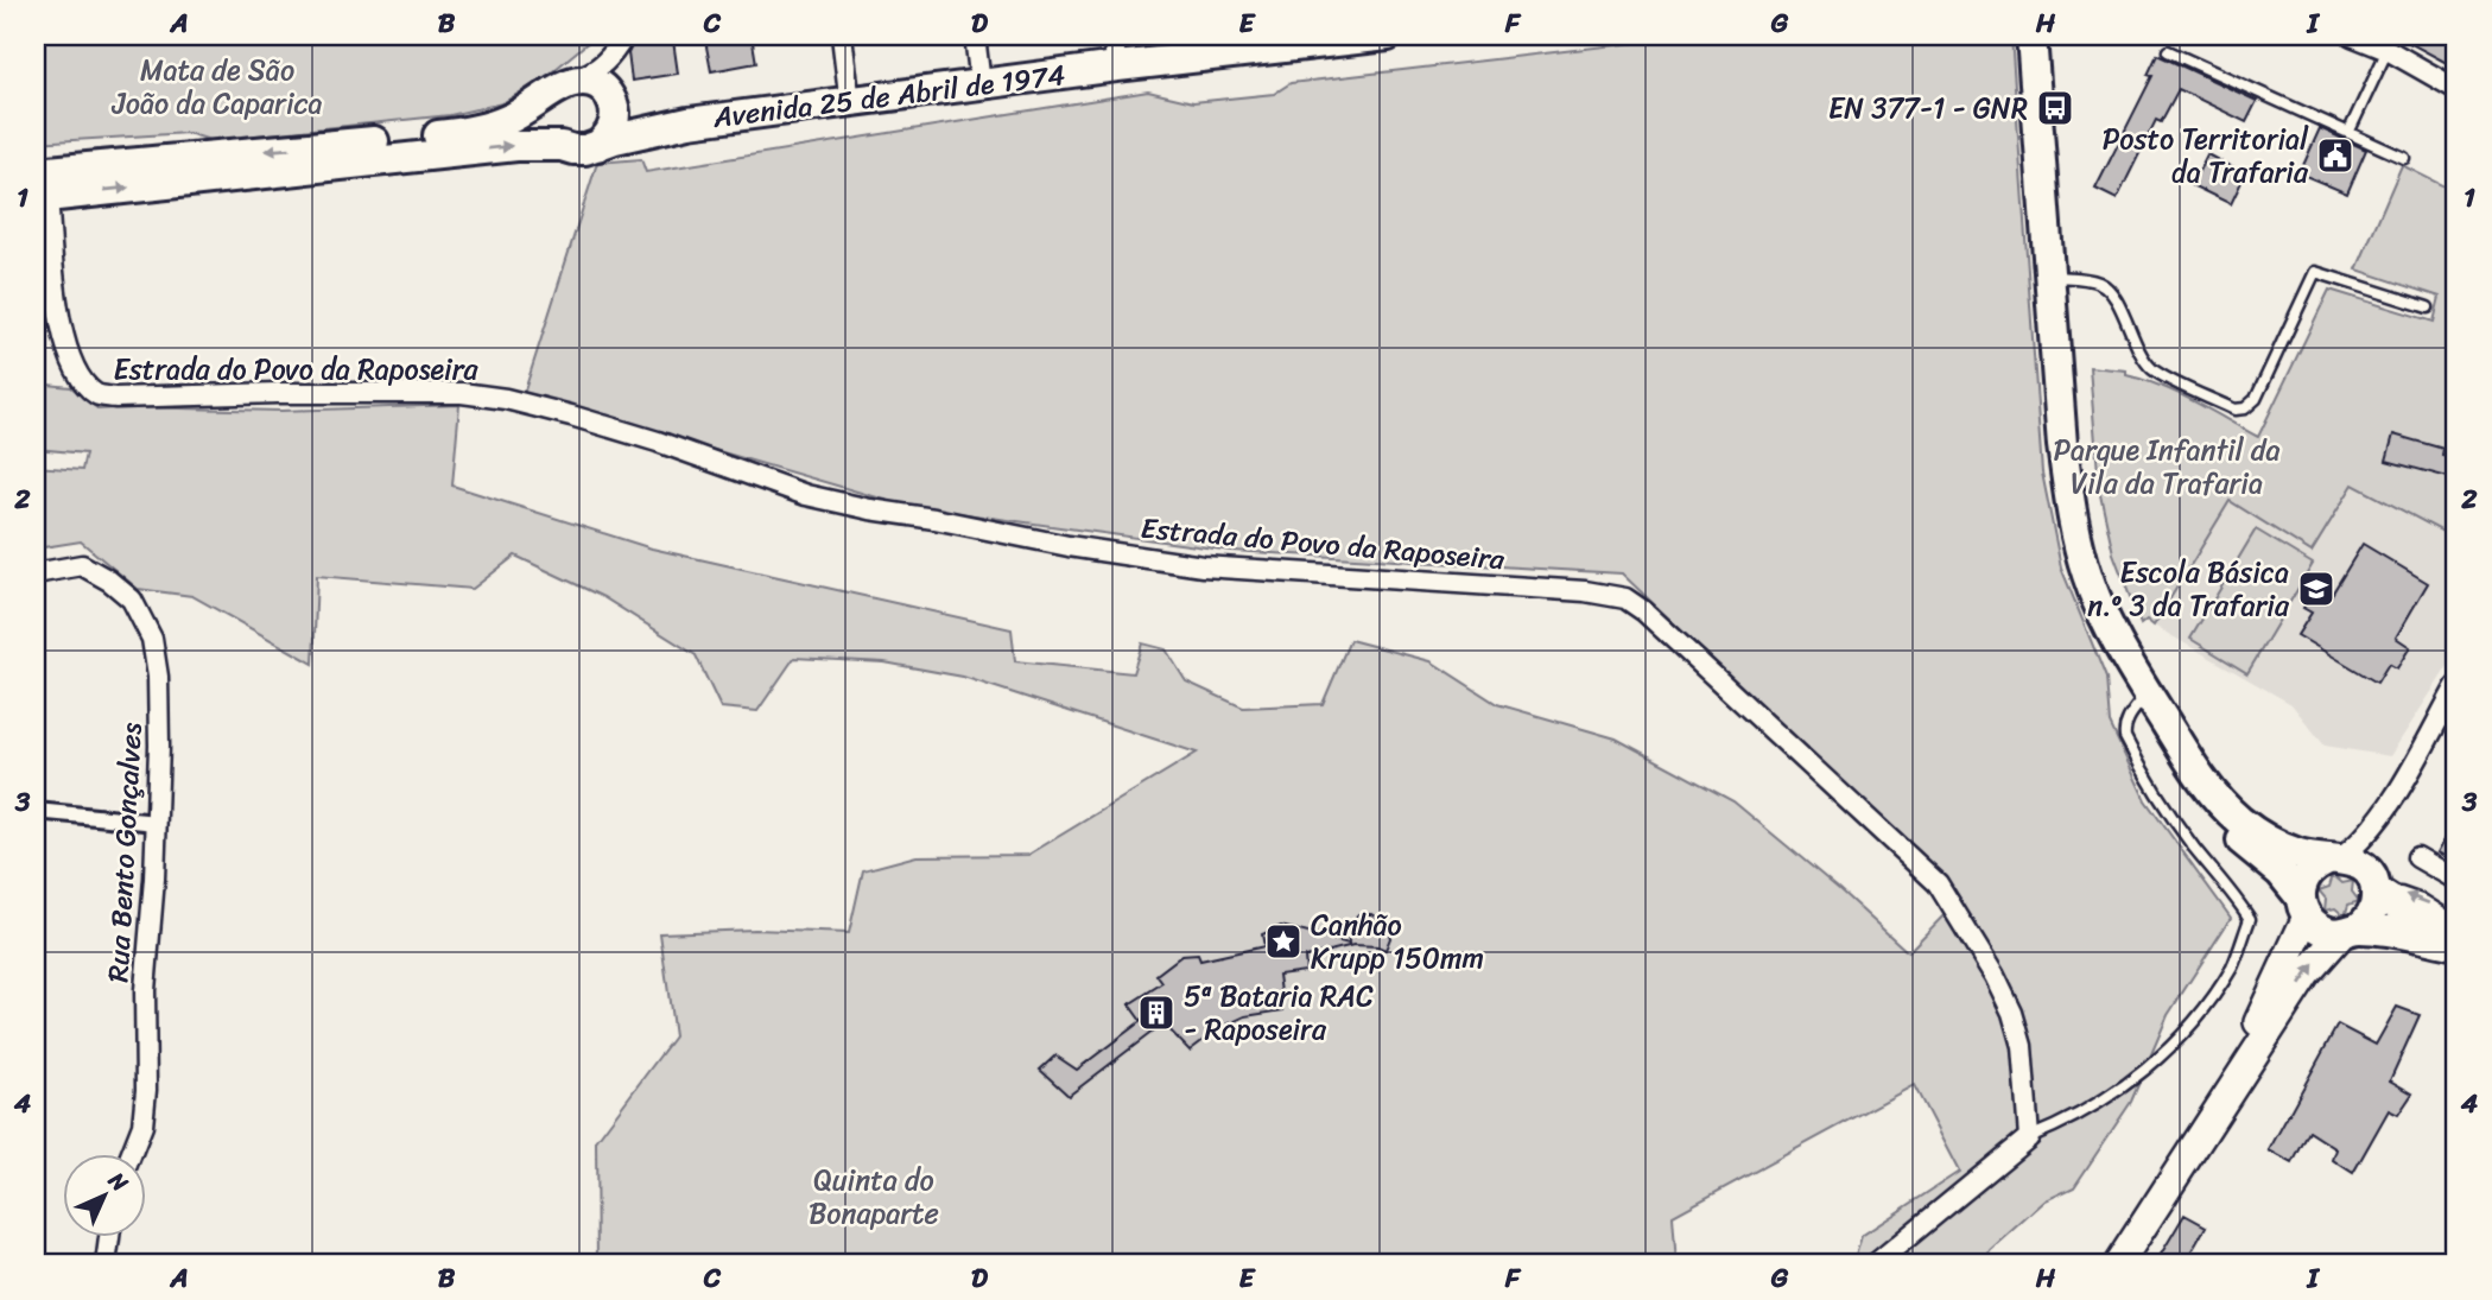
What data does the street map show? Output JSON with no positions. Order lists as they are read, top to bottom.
{
  "streets": {
    "main road": ["Avenida 25 de Abril de 1974"],
    "street": ["Estrada do Povo da Raposeira", "Rua Bento Gonçalves"]
  },
  "crossings": [
    ["Avenida 25 de Abril de 1974", "Estrada do Povo da Raposeira"]
  ],
  "parks": ["Mata de São João da Caparica", "Parque Infantil da Vila da Trafaria", "Quinta do Bonaparte"],
  "places": {
    "bus stop": ["EN 377-1 - GNR"],
    "public building": ["Posto Territorial da Trafaria"],
    "school or university": ["Escola Básica n.º 3 da Trafaria"],
    "place": ["Canhão Krupp 150mm"],
    "building": ["5ª Bataria RAC - Raposeira"]
  },
  "north": "top right",
  "grid": {
    "columns": [
      "A",
      "B",
      "C",
      "D",
      "E",
      "F",
      "G",
      "H",
      "I"
    ],
    "rows": [
      "1",
      "2",
      "3",
      "4"
    ]
  }
}
